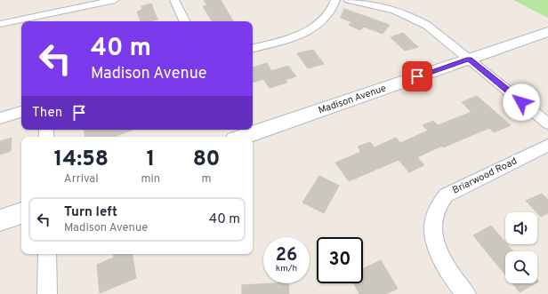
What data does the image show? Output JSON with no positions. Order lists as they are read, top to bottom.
{
  "streets": {
    "main road": ["Madison Avenue"],
    "street": ["Briarwood Road"]
  },
  "page": {
    "turn": ["40 m", "Madison Avenue"],
    "then": "Then",
    "eta": [
      "14:58",
      "Arrival",
      "1",
      "min",
      "80",
      "m"
    ],
    "list": [
      {
        "name": "Turn left",
        "note": "Madison Avenue",
        "value": "40 m"
      }
    ],
    "speed": "26 km/h",
    "limit": "30"
  }
}
